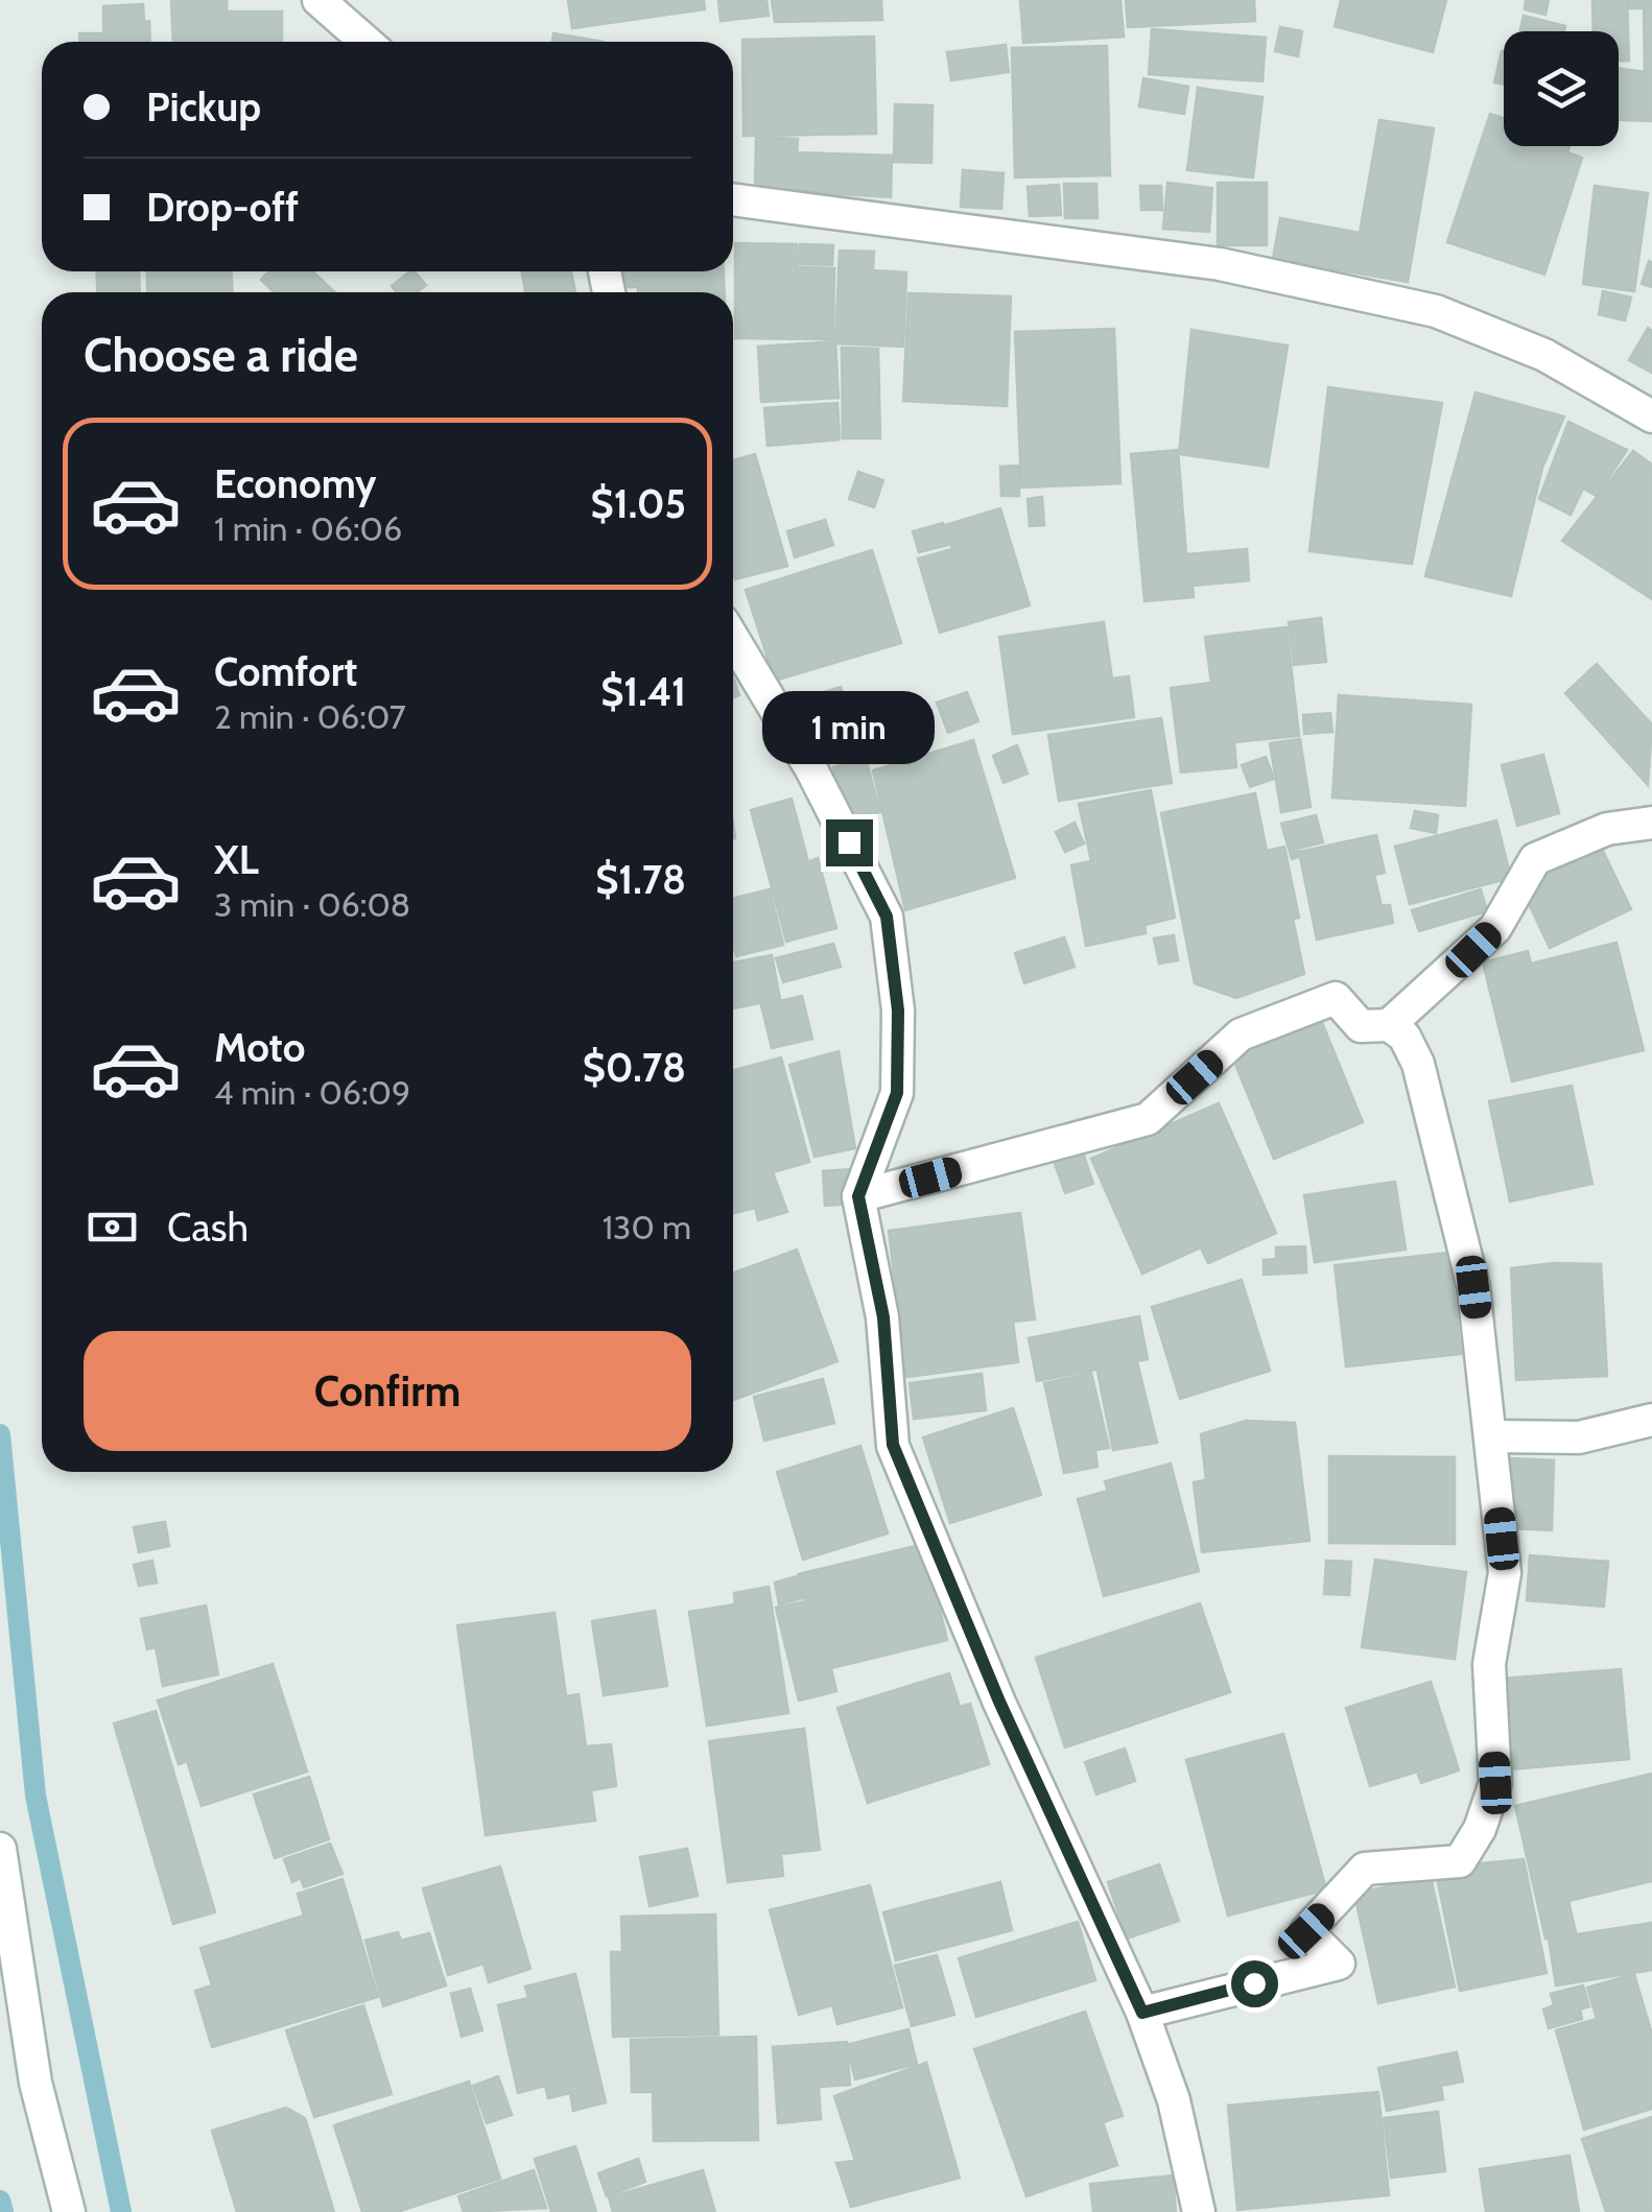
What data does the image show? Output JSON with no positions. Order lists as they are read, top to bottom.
{
  "page": {
    "banner": ["Pickup", "Drop-off"],
    "heading": "Choose a ride",
    "list": [
      {
        "name": "Economy",
        "note": "1 min · 06:06",
        "value": "$1.05"
      },
      {
        "name": "Comfort",
        "note": "2 min · 06:07",
        "value": "$1.41"
      },
      {
        "name": "XL",
        "note": "3 min · 06:08",
        "value": "$1.78"
      },
      {
        "name": "Moto",
        "note": "4 min · 06:09",
        "value": "$0.78"
      }
    ],
    "bubble": "1 min",
    "pay": ["Cash", "130 m"],
    "buttons": "Confirm"
  }
}
